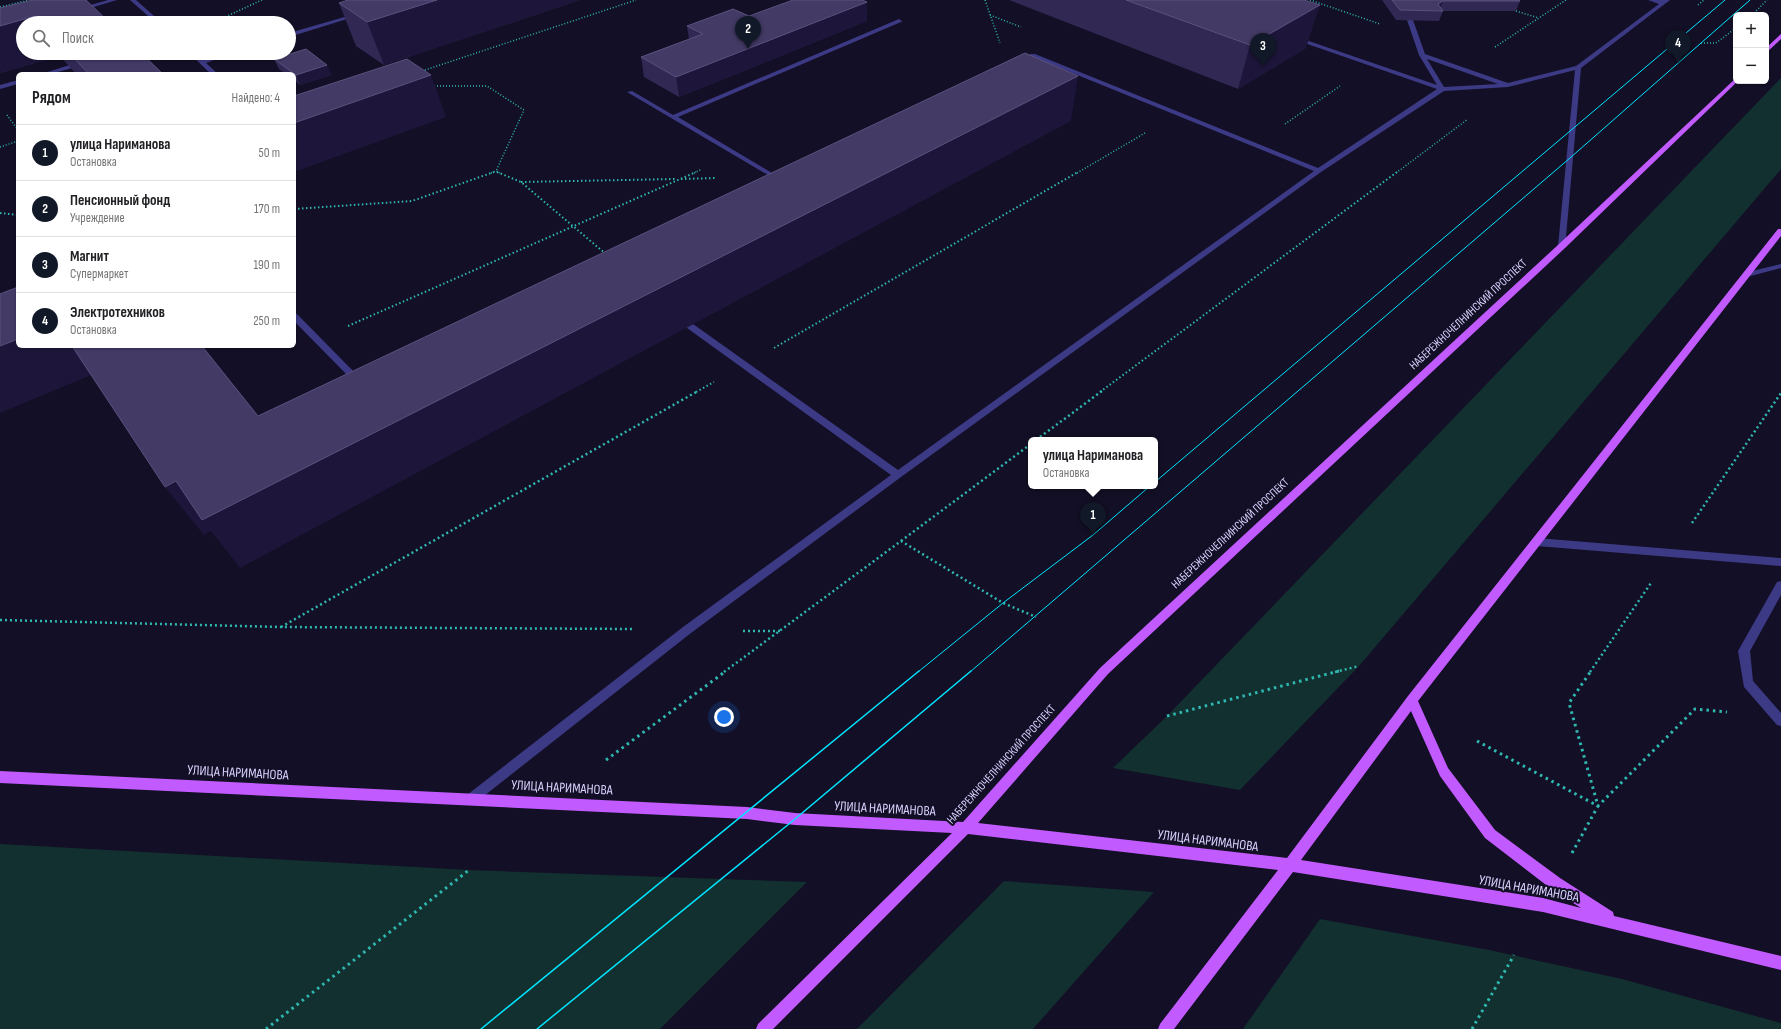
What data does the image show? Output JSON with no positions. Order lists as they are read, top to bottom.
{
  "streets": {
    "main road": ["НАБЕРЕЖНОЧЕЛНИНСКИЙ ПРОСПЕКТ", "УЛИЦА НАРИМАНОВА"]
  },
  "crossings": [
    ["НАБЕРЕЖНОЧЕЛНИНСКИЙ ПРОСПЕКТ", "УЛИЦА НАРИМАНОВА"]
  ],
  "page": {
    "map_buttons": ["+", "−"],
    "pins": [
      "2",
      "4",
      "3",
      "1"
    ],
    "search": "Поиск",
    "heading": ["Рядом", "Найдено: 4"],
    "list": [
      {
        "mark": "1",
        "name": "улица Нариманова",
        "note": "Остановка",
        "value": "50 m"
      },
      {
        "mark": "2",
        "name": "Пенсионный фонд",
        "note": "Учреждение",
        "value": "170 m"
      },
      {
        "mark": "3",
        "name": "Магнит",
        "note": "Супермаркет",
        "value": "190 m"
      },
      {
        "mark": "4",
        "name": "Электротехников",
        "note": "Остановка",
        "value": "250 m"
      }
    ],
    "popup": ["улица Нариманова", "Остановка"]
  }
}
